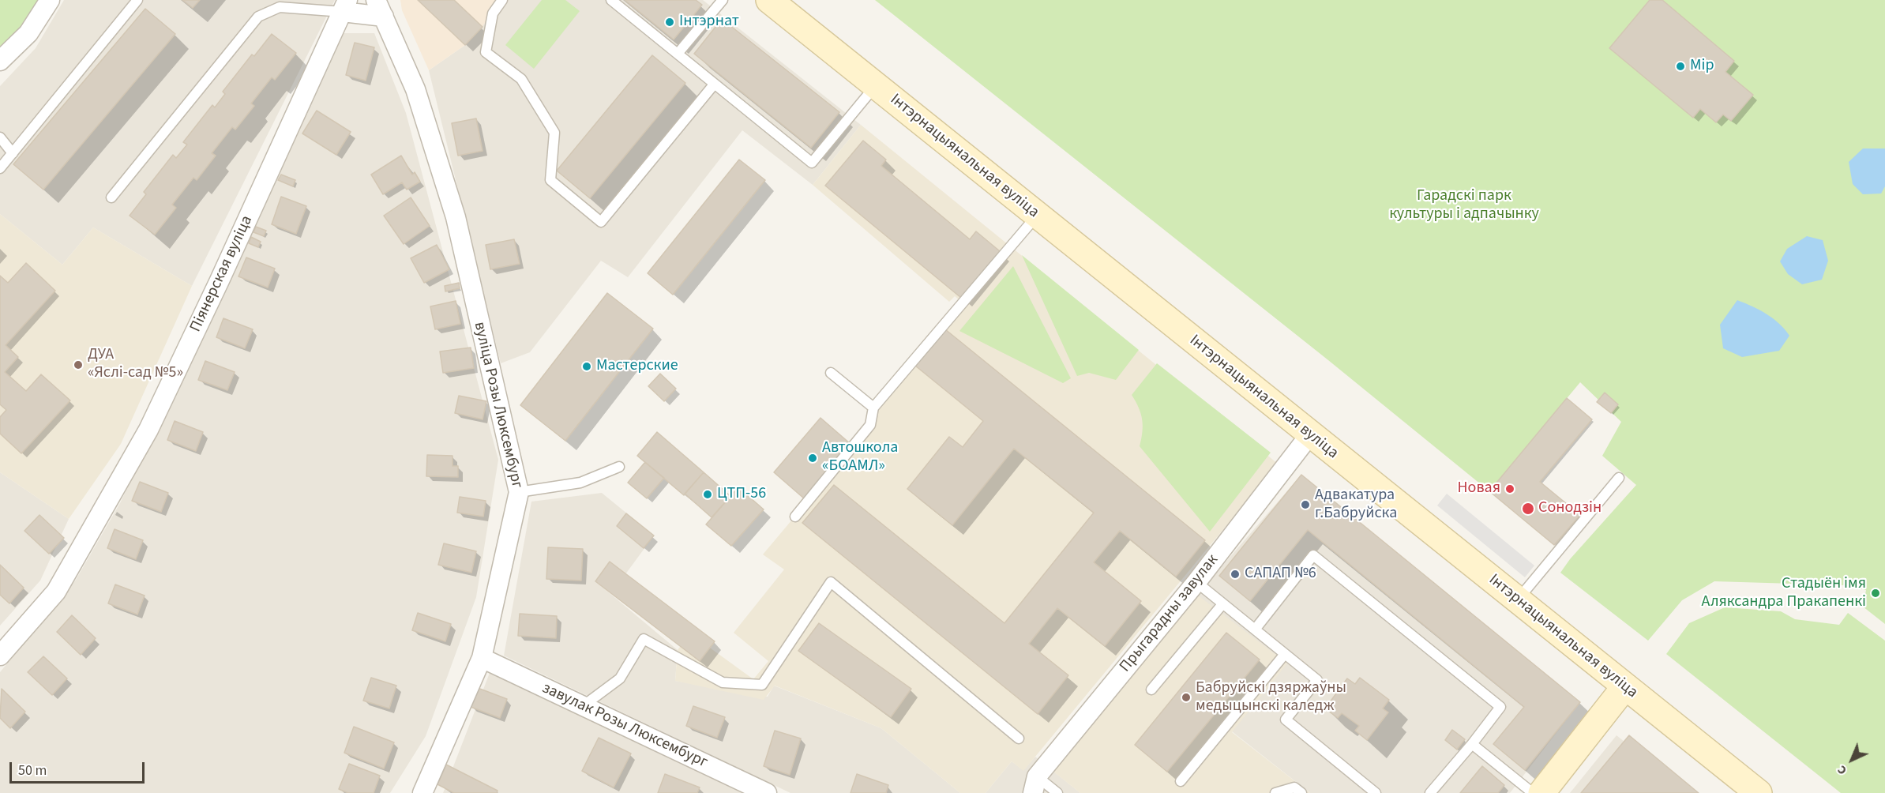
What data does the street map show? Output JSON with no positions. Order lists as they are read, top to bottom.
{
  "streets": {
    "main road": ["Інтэрнацыянальная вуліца"],
    "street": [
      "Піянерская вуліца",
      "вуліца Розы Люксембург",
      "Прыгарадны завулак",
      "завулак Розы Люксембург"
    ]
  },
  "crossings": [
    ["Інтэрнацыянальная вуліца", "Прыгарадны завулак"],
    ["Піянерская вуліца", "вуліца Розы Люксембург"],
    ["вуліца Розы Люксембург", "завулак Розы Люксембург"]
  ],
  "parks": ["Гарадскі парк культуры і адпачынку"],
  "places": [
    "Інтэрнат",
    "Мір",
    "ДУА «Яслі-сад №5»",
    "Мастерские",
    "Автошкола «БОАМЛ»",
    "Новая",
    "ЦТП-56",
    "Адвакатура г.Бабруйска",
    "Сонодзін",
    "САПАП №6",
    "Стадыён імя Аляксандра Пракапенкі",
    "Бабруйскі дзяржаўны медыцынскі каледж"
  ],
  "scale_bar": "50 m",
  "north": "bottom left"
}
